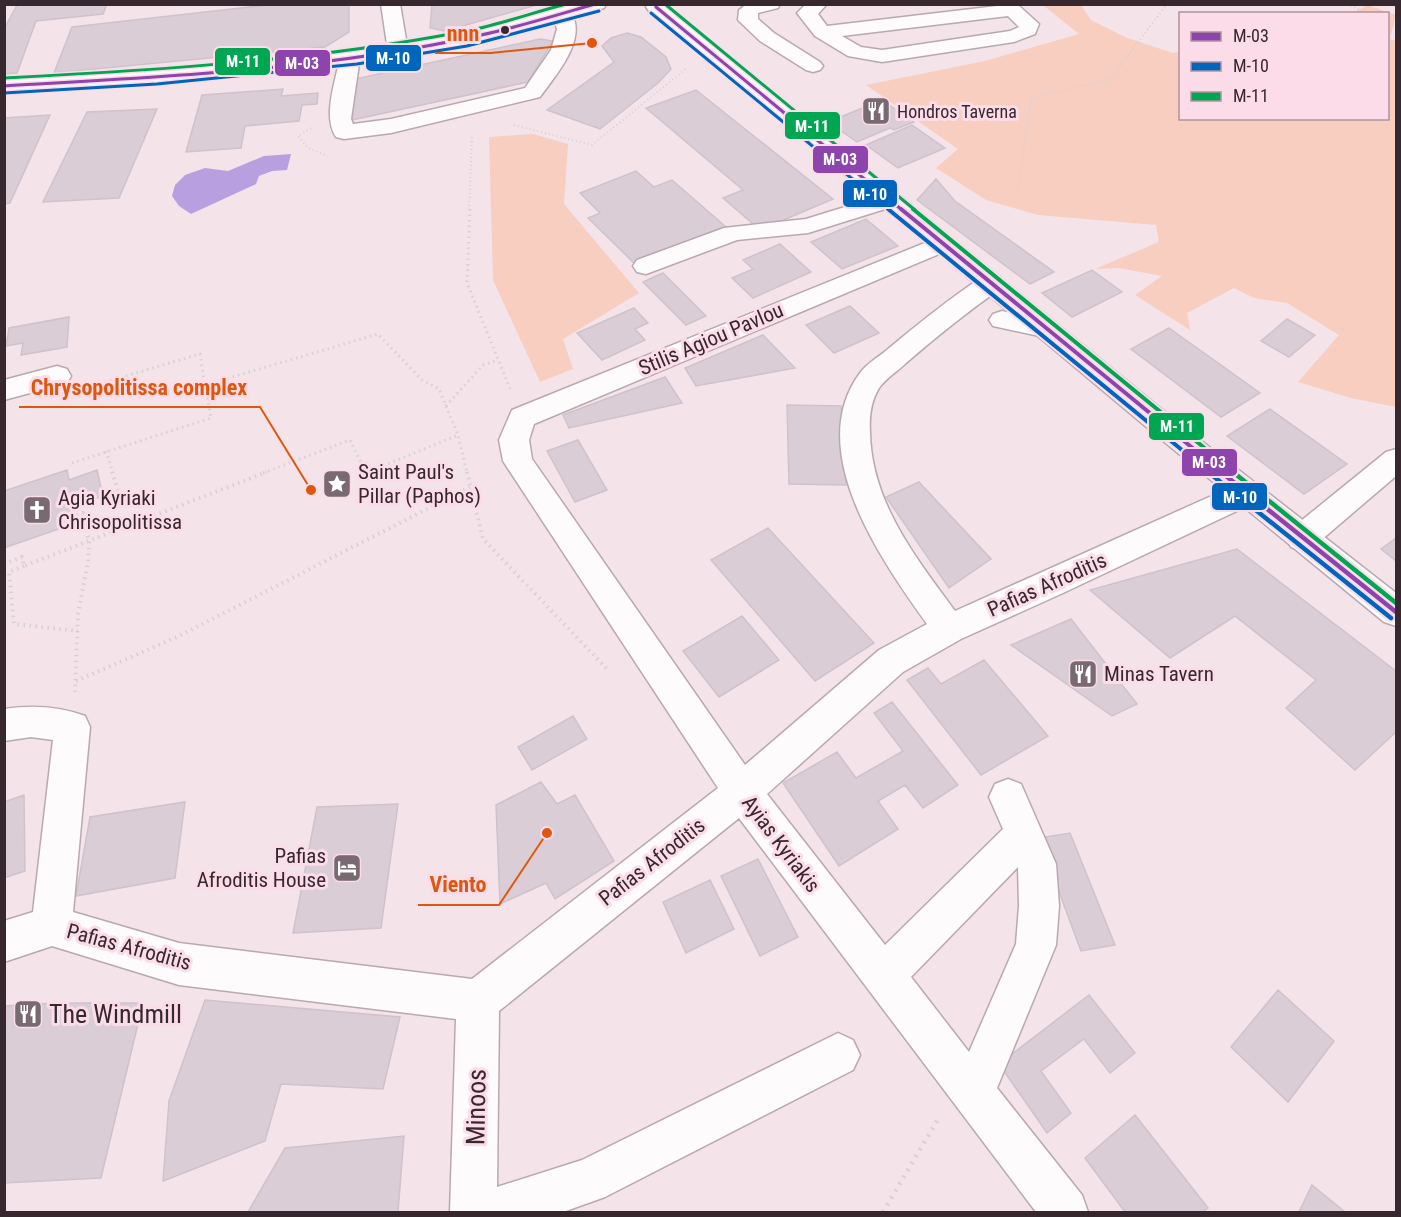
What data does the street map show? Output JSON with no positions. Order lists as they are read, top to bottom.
{
  "streets": {
    "street": [
      "Stilis Agiou Pavlou",
      "Pafias Afroditis",
      "Ayias Kyriakis",
      "Minoos"
    ]
  },
  "crossings": [
    ["Stilis Agiou Pavlou", "Ayias Kyriakis"],
    ["Pafias Afroditis", "Ayias Kyriakis"],
    ["Pafias Afroditis", "Minoos"]
  ],
  "places": {
    "other": ["nnn", "Chrysopolitissa complex", "Viento"],
    "restaurant": ["Hondros Taverna", "Minas Tavern", "The Windmill"],
    "place": ["Saint Paul's Pillar (Paphos)"],
    "church": ["Agia Kyriaki Chrisopolitissa"],
    "hotel": ["Pafias Afroditis House"]
  },
  "lines": ["transit line M-03", "transit line M-11", "transit line M-10"],
  "legend": ["M-03", "M-10", "M-11"]
}
